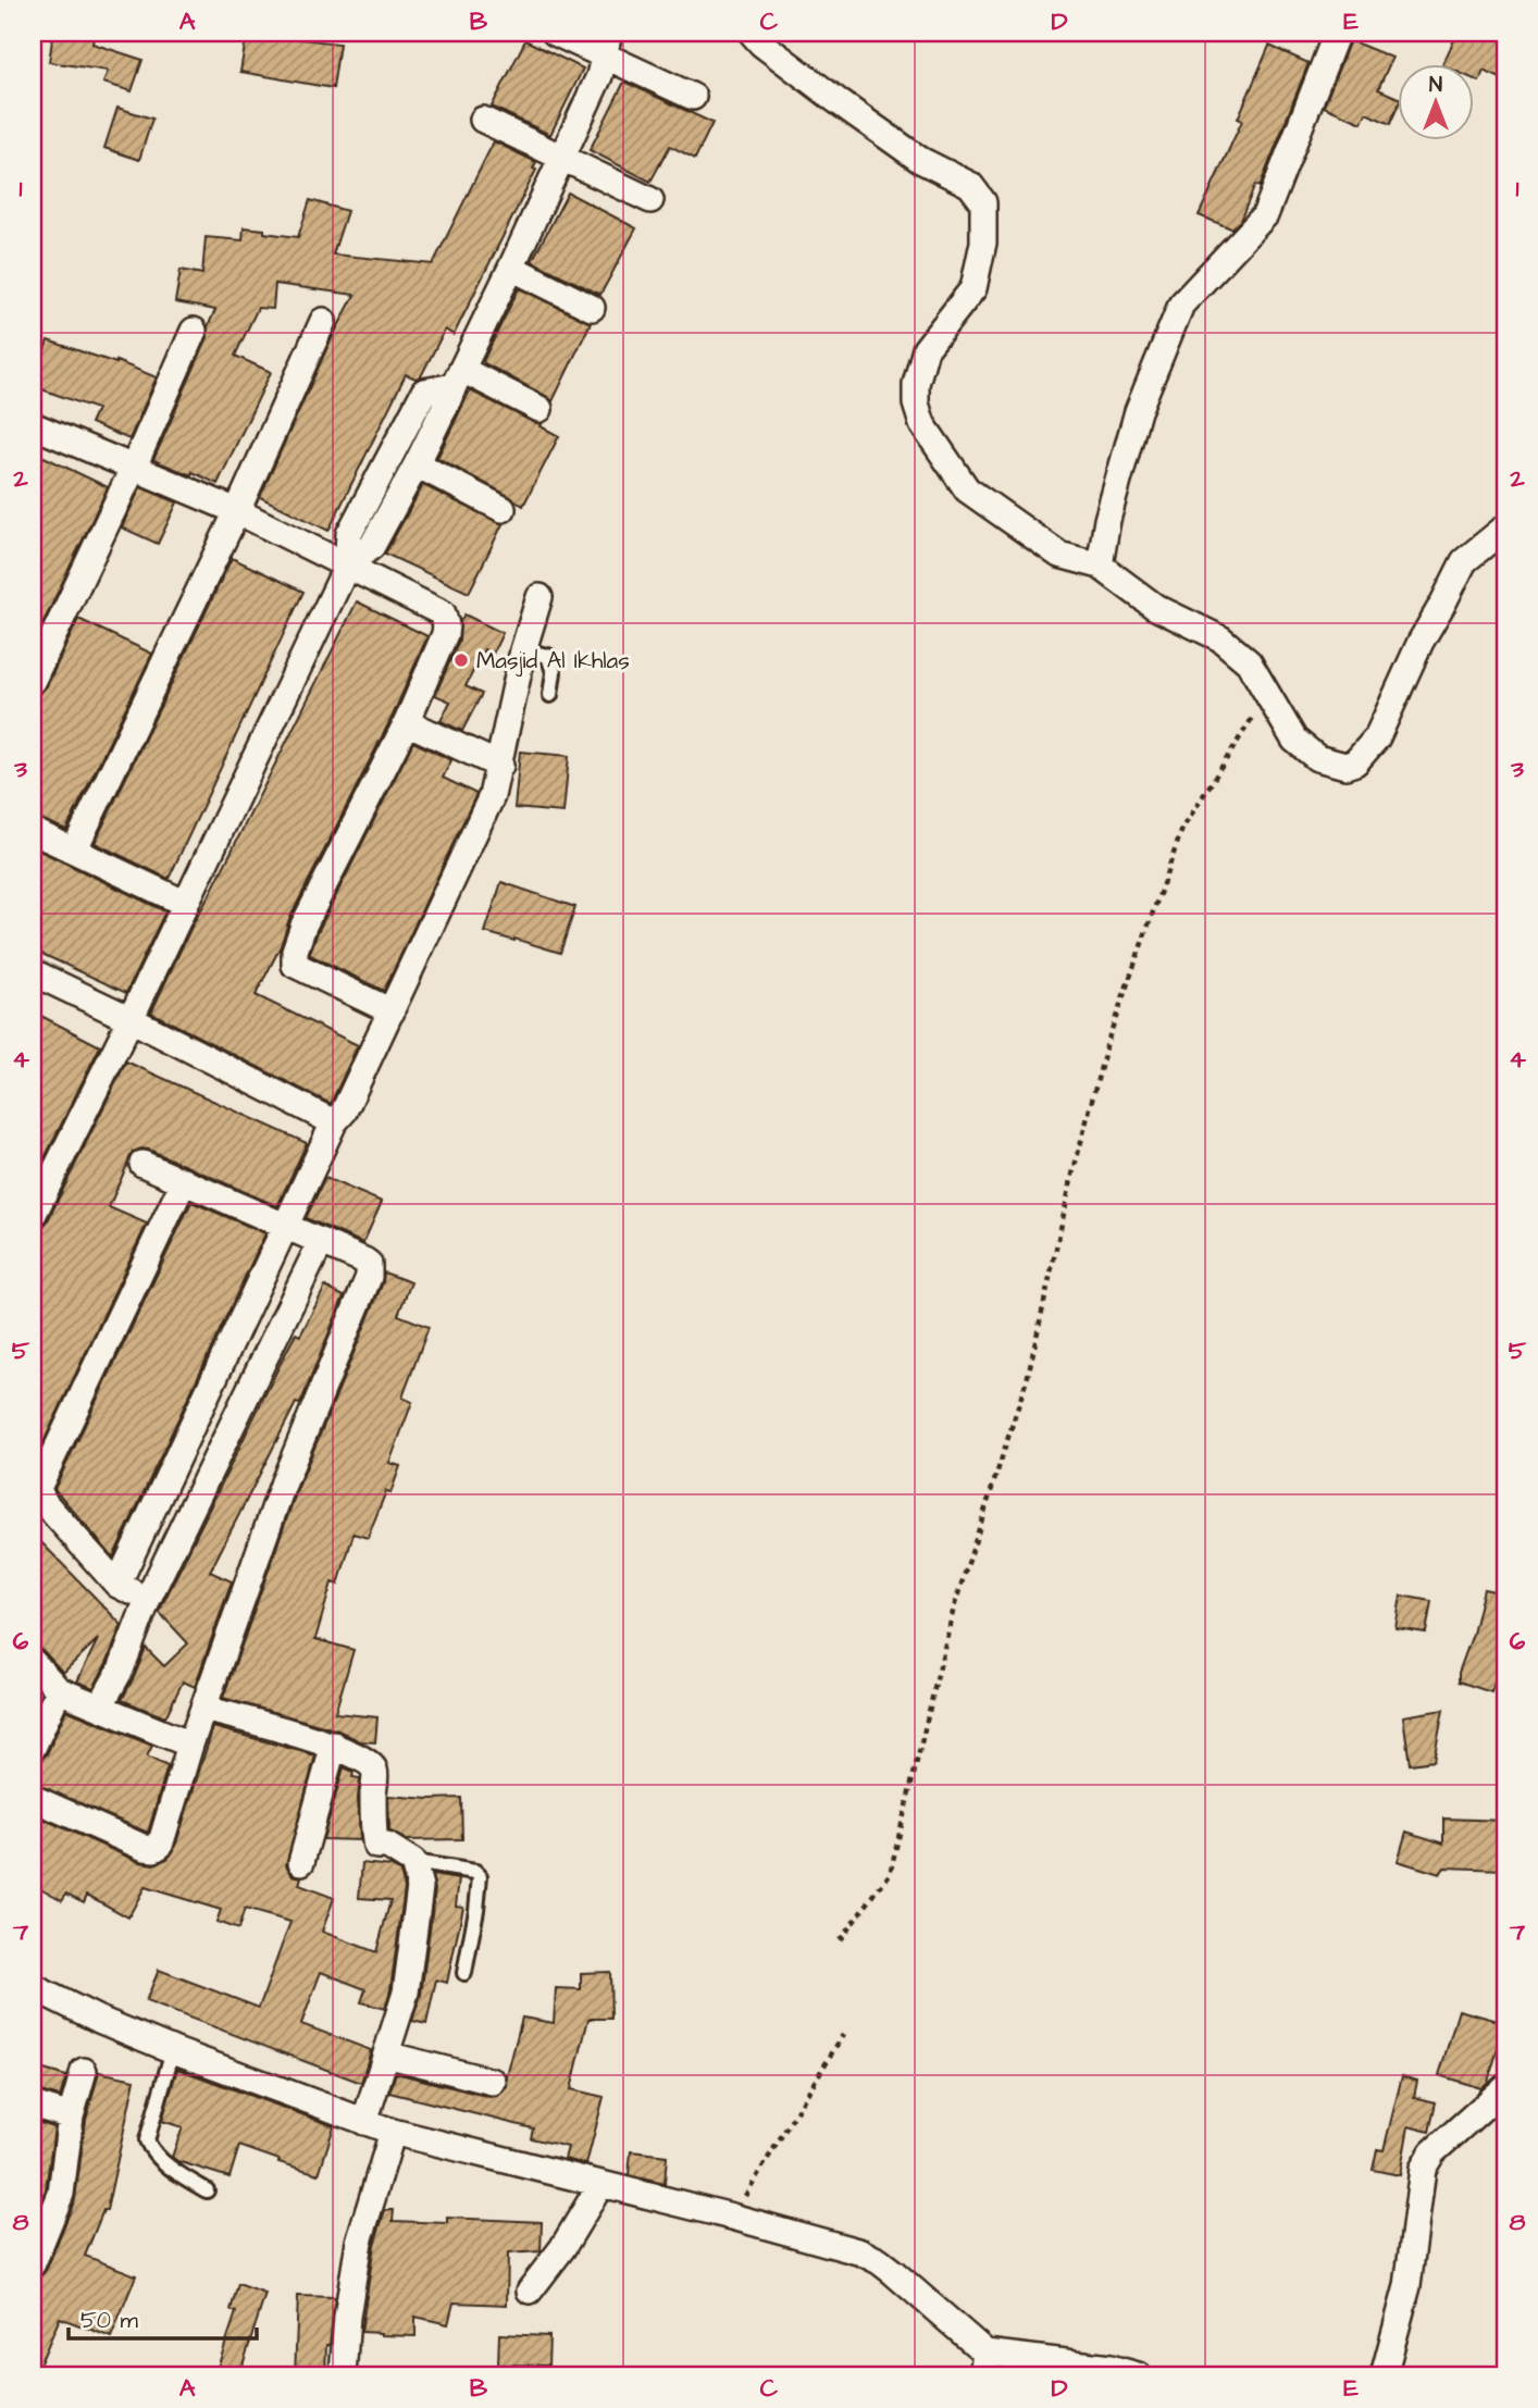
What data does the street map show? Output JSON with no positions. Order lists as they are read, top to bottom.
{
  "places": ["Masjid Al Ikhlas"],
  "scale_bar": "50 m",
  "north": "top",
  "grid": {
    "columns": [
      "A",
      "B",
      "C",
      "D",
      "E"
    ],
    "rows": [
      "1",
      "2",
      "3",
      "4",
      "5",
      "6",
      "7",
      "8"
    ]
  }
}
